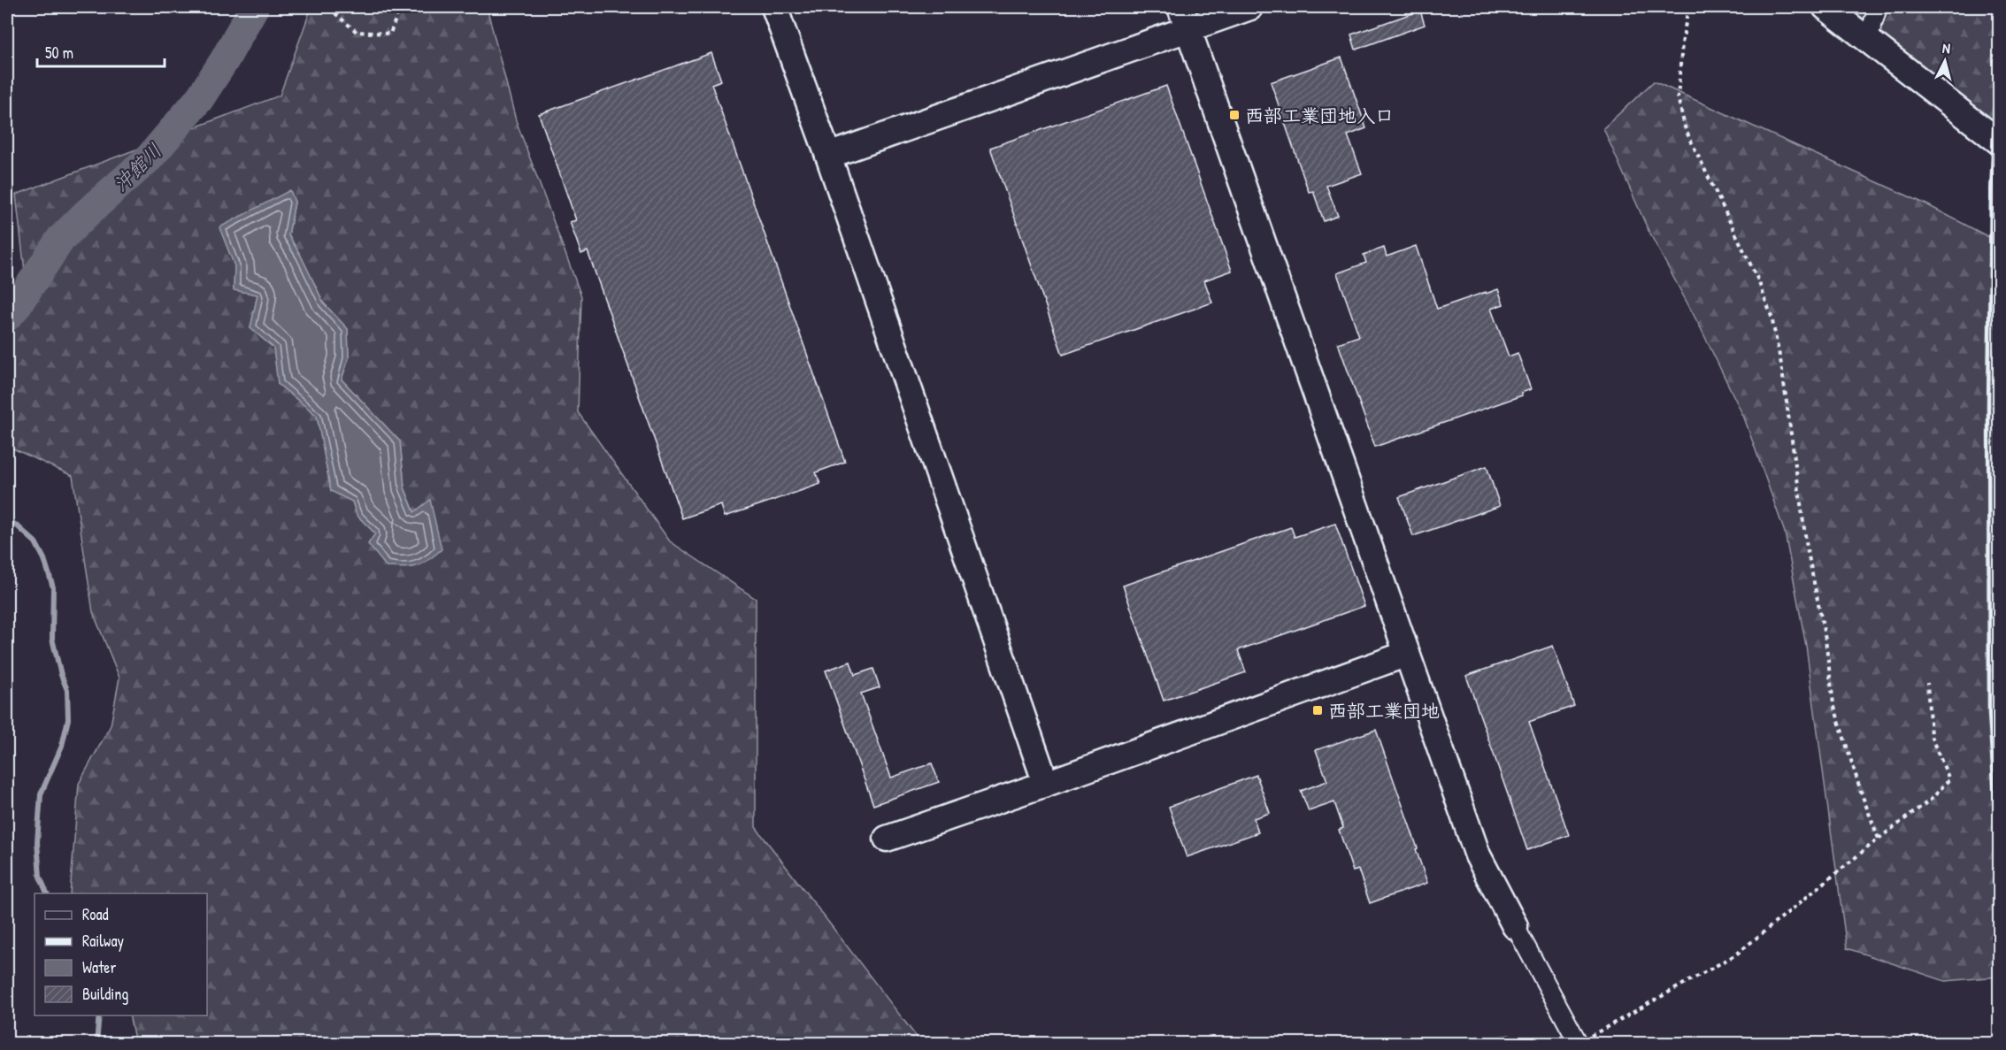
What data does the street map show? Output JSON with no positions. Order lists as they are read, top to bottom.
{
  "water": ["沖館川"],
  "places": {
    "transit": ["西部工業団地入口", "西部工業団地"]
  },
  "legend": [
    "Road",
    "Railway",
    "Water",
    "Building"
  ],
  "scale_bar": "50 m",
  "north": "top"
}
